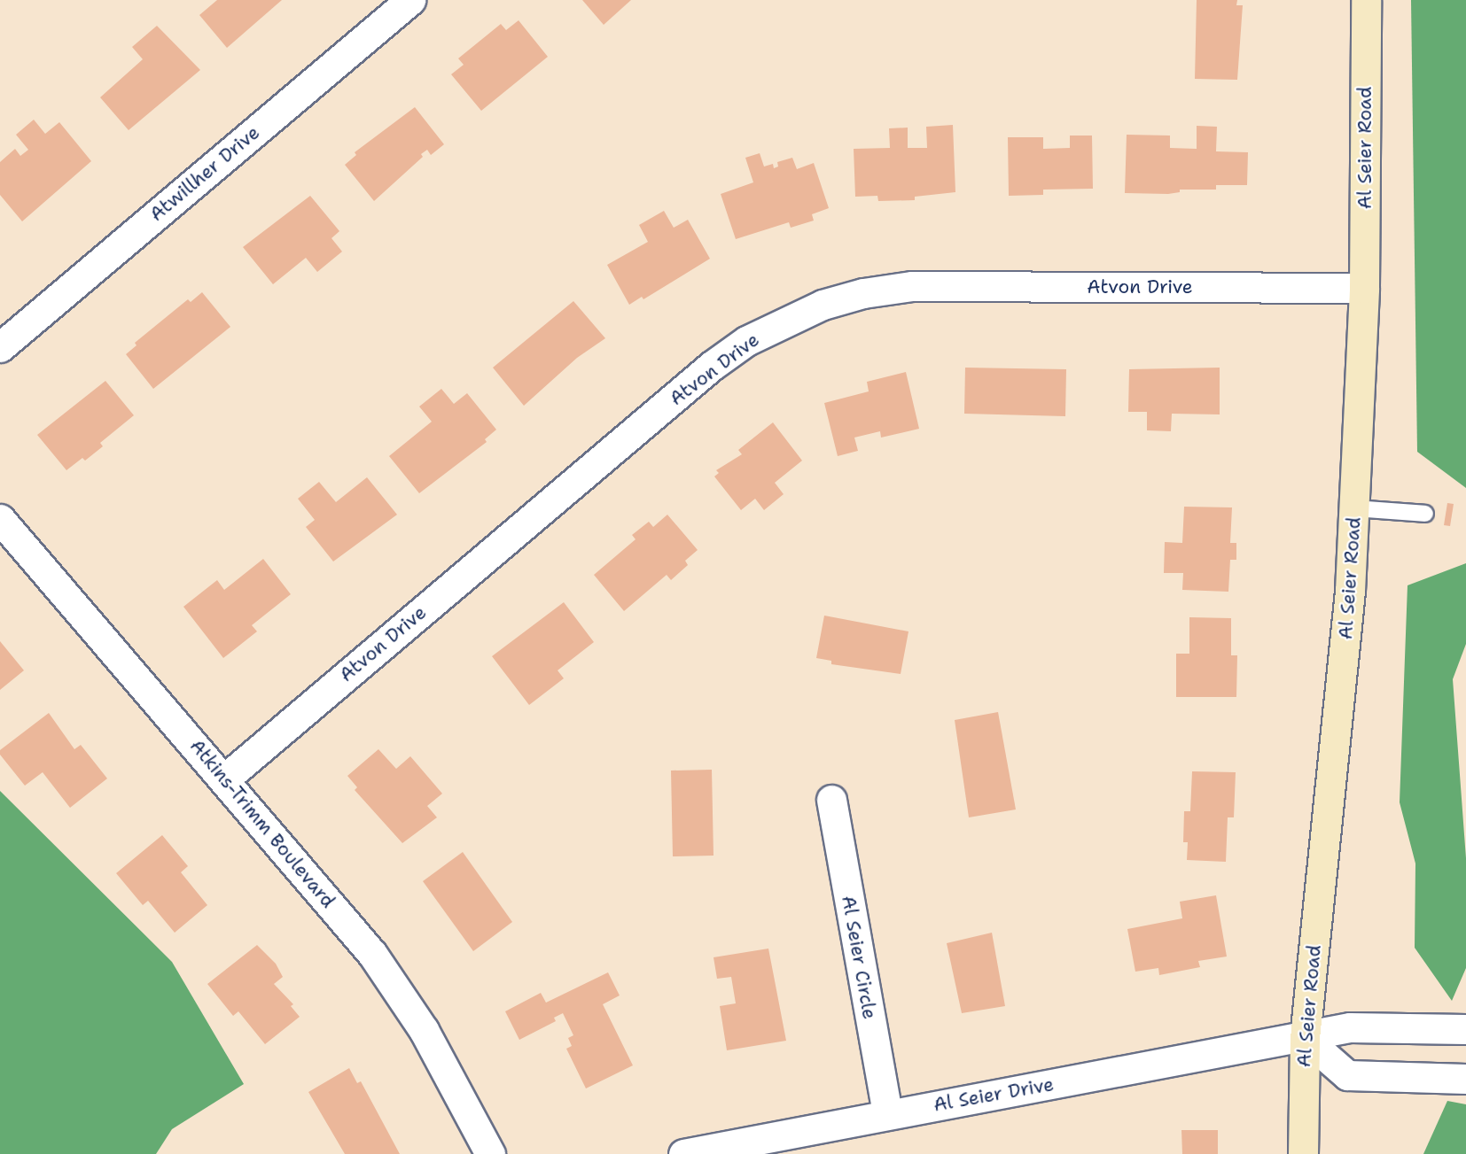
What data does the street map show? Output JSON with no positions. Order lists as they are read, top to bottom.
{
  "streets": {
    "street": [
      "Al Seier Road",
      "Atwillher Drive",
      "Atvon Drive",
      "Atkins-Trimm Boulevard",
      "Al Seier Circle",
      "Al Seier Drive"
    ]
  },
  "crossings": [
    ["Al Seier Road", "Atvon Drive"],
    ["Al Seier Road", "Al Seier Drive"],
    ["Atvon Drive", "Atkins-Trimm Boulevard"],
    ["Al Seier Circle", "Al Seier Drive"]
  ]
}
